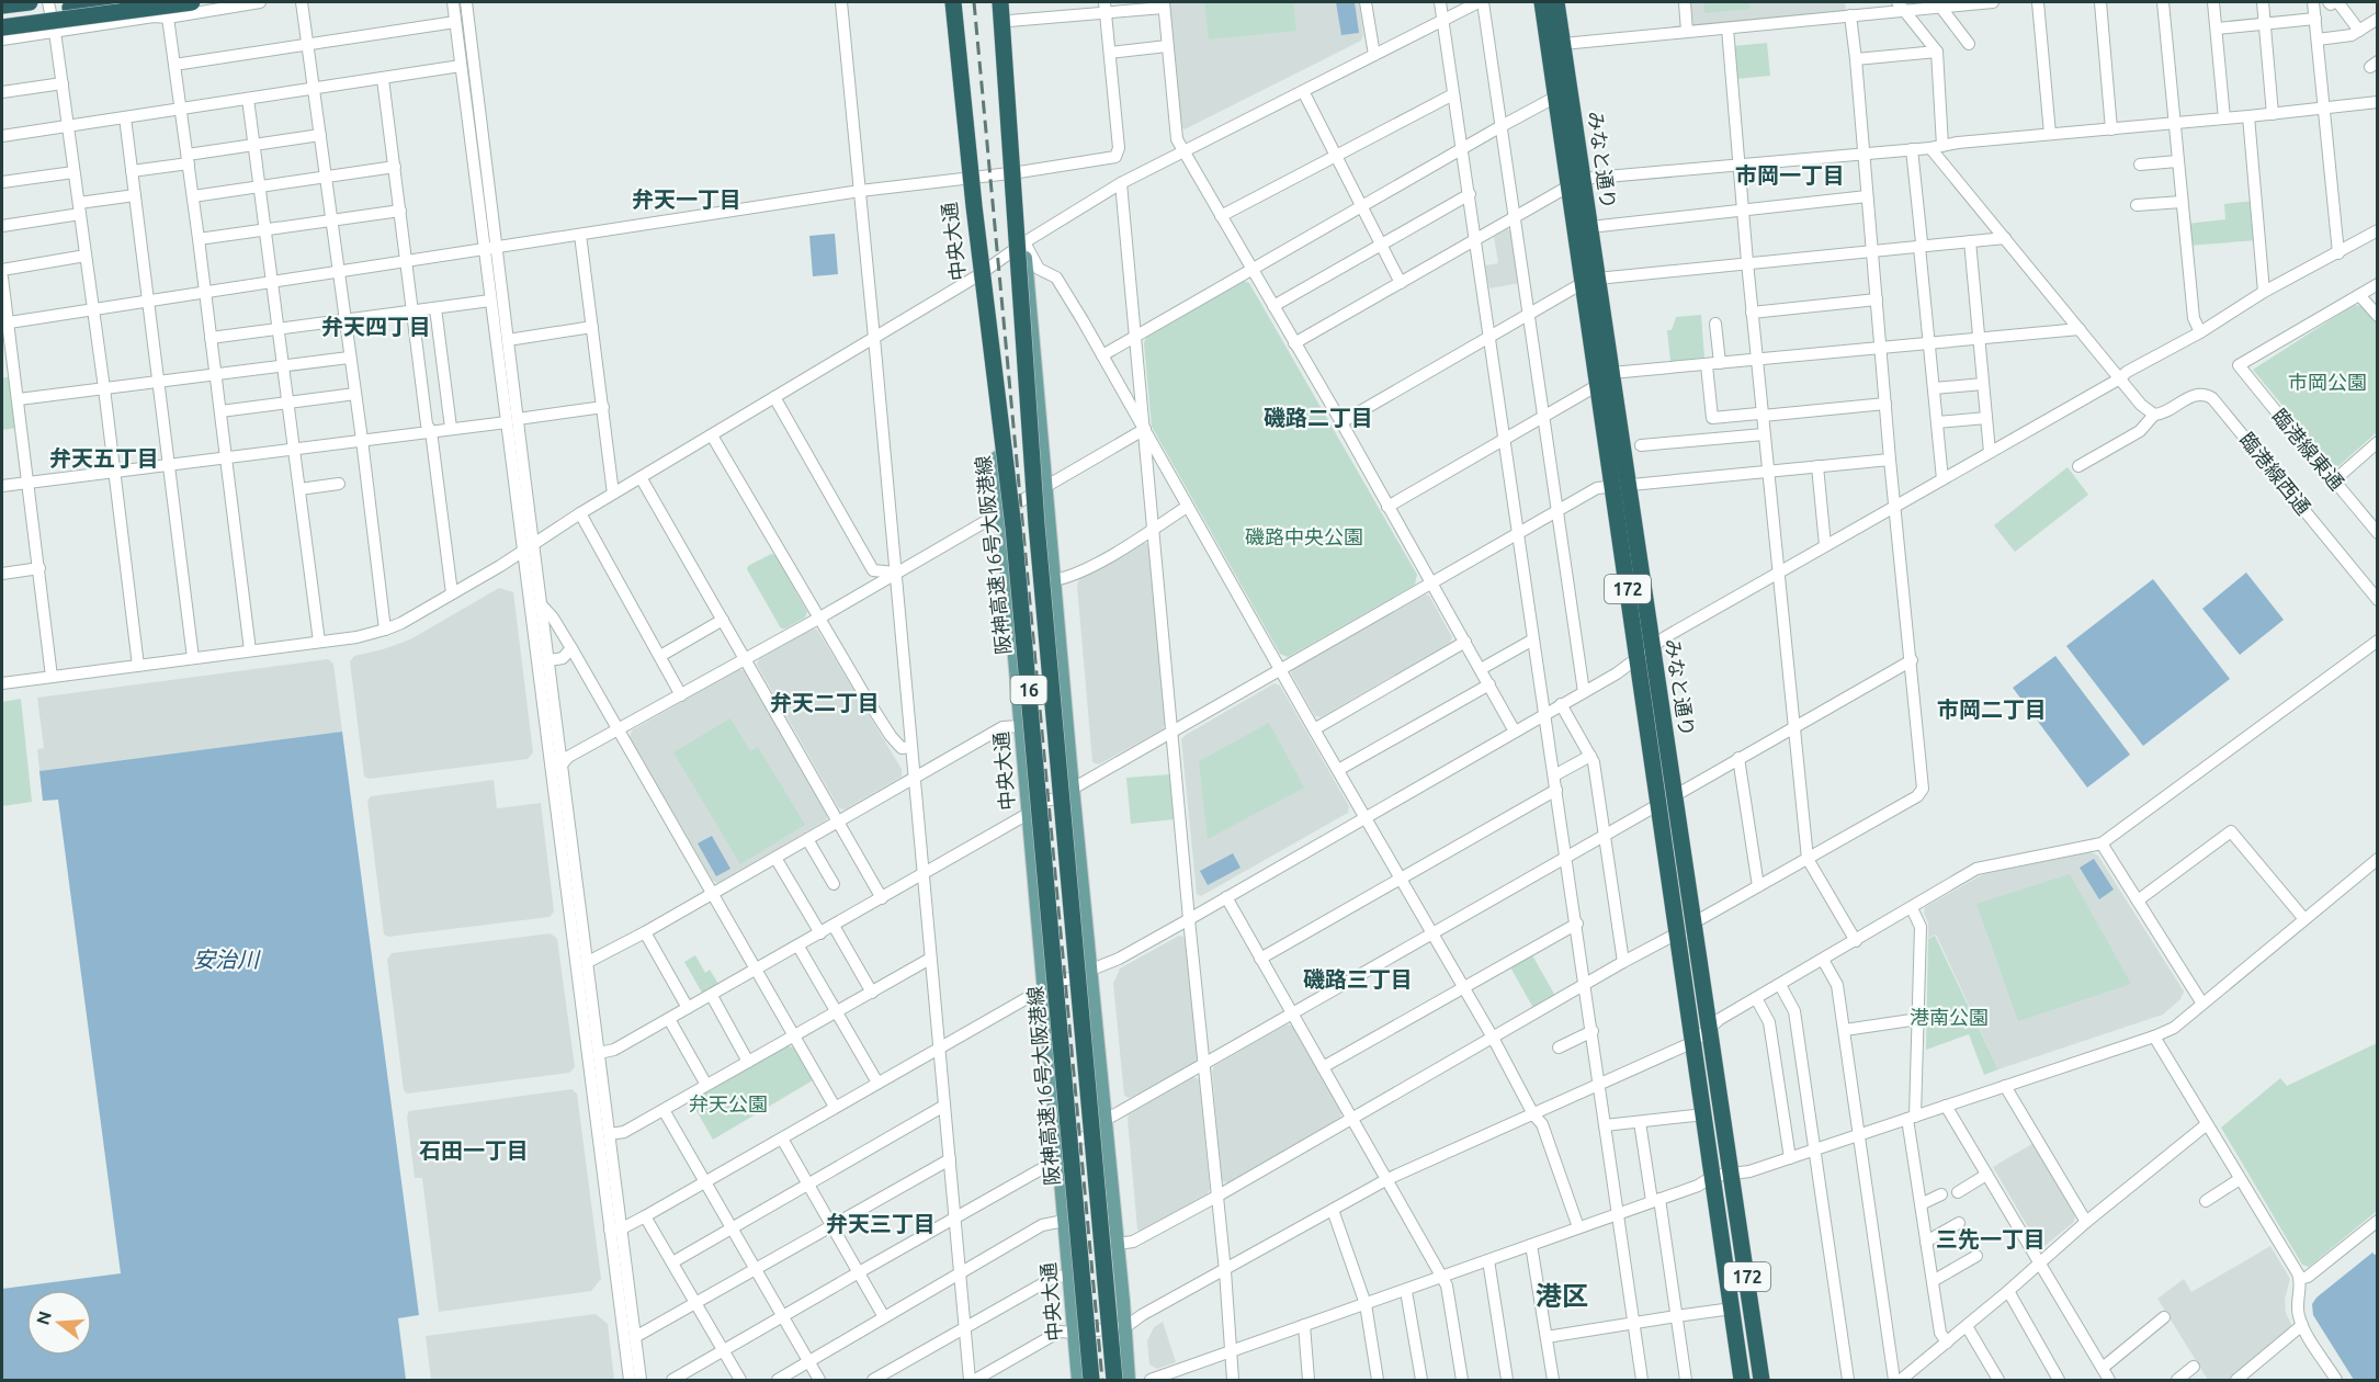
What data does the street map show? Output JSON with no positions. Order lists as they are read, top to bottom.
{
  "streets": {
    "highway": [
      "みなと通り",
      "阪神高速16号大阪港線",
      "172",
      "16"
    ],
    "main road": ["中央大通"],
    "street": ["臨港線東通", "臨港線西通"]
  },
  "districts": [
    "市岡一丁目",
    "弁天一丁目",
    "弁天四丁目",
    "磯路二丁目",
    "弁天五丁目",
    "弁天二丁目",
    "市岡二丁目",
    "磯路三丁目",
    "石田一丁目",
    "弁天三丁目",
    "三先一丁目",
    "港区"
  ],
  "water": ["安治川"],
  "parks": [
    "市岡公園",
    "磯路中央公園",
    "港南公園",
    "弁天公園"
  ],
  "north": "left"
}
